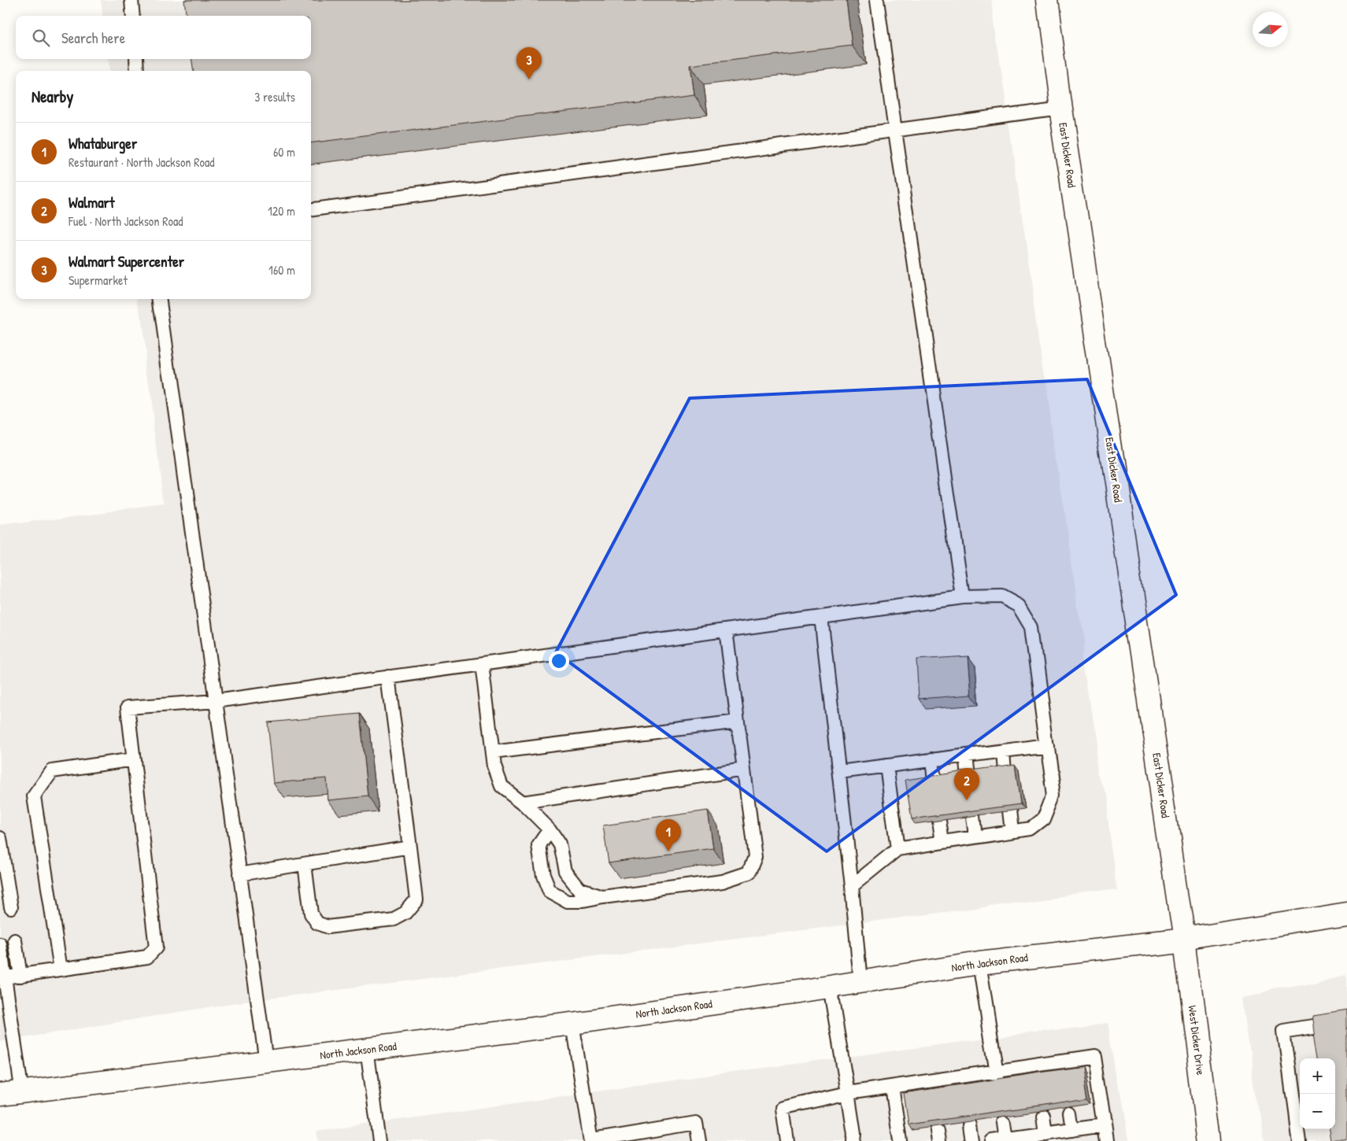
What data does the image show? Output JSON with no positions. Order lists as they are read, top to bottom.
{
  "streets": {
    "main road": ["East Dicker Road", "North Jackson Road", "West Dicker Drive"]
  },
  "crossings": [
    ["East Dicker Road", "North Jackson Road"],
    ["East Dicker Road", "West Dicker Drive"],
    ["North Jackson Road", "West Dicker Drive"]
  ],
  "north": "right",
  "page": {
    "search": "Search here",
    "pins": ["3", "2", "1"],
    "heading": ["Nearby", "3 results"],
    "list": [
      {
        "mark": "1",
        "name": "Whataburger",
        "note": "Restaurant · North Jackson Road",
        "value": "60 m"
      },
      {
        "mark": "2",
        "name": "Walmart",
        "note": "Fuel · North Jackson Road",
        "value": "120 m"
      },
      {
        "mark": "3",
        "name": "Walmart Supercenter",
        "note": "Supermarket",
        "value": "160 m"
      }
    ],
    "map_buttons": ["+", "−"]
  }
}
